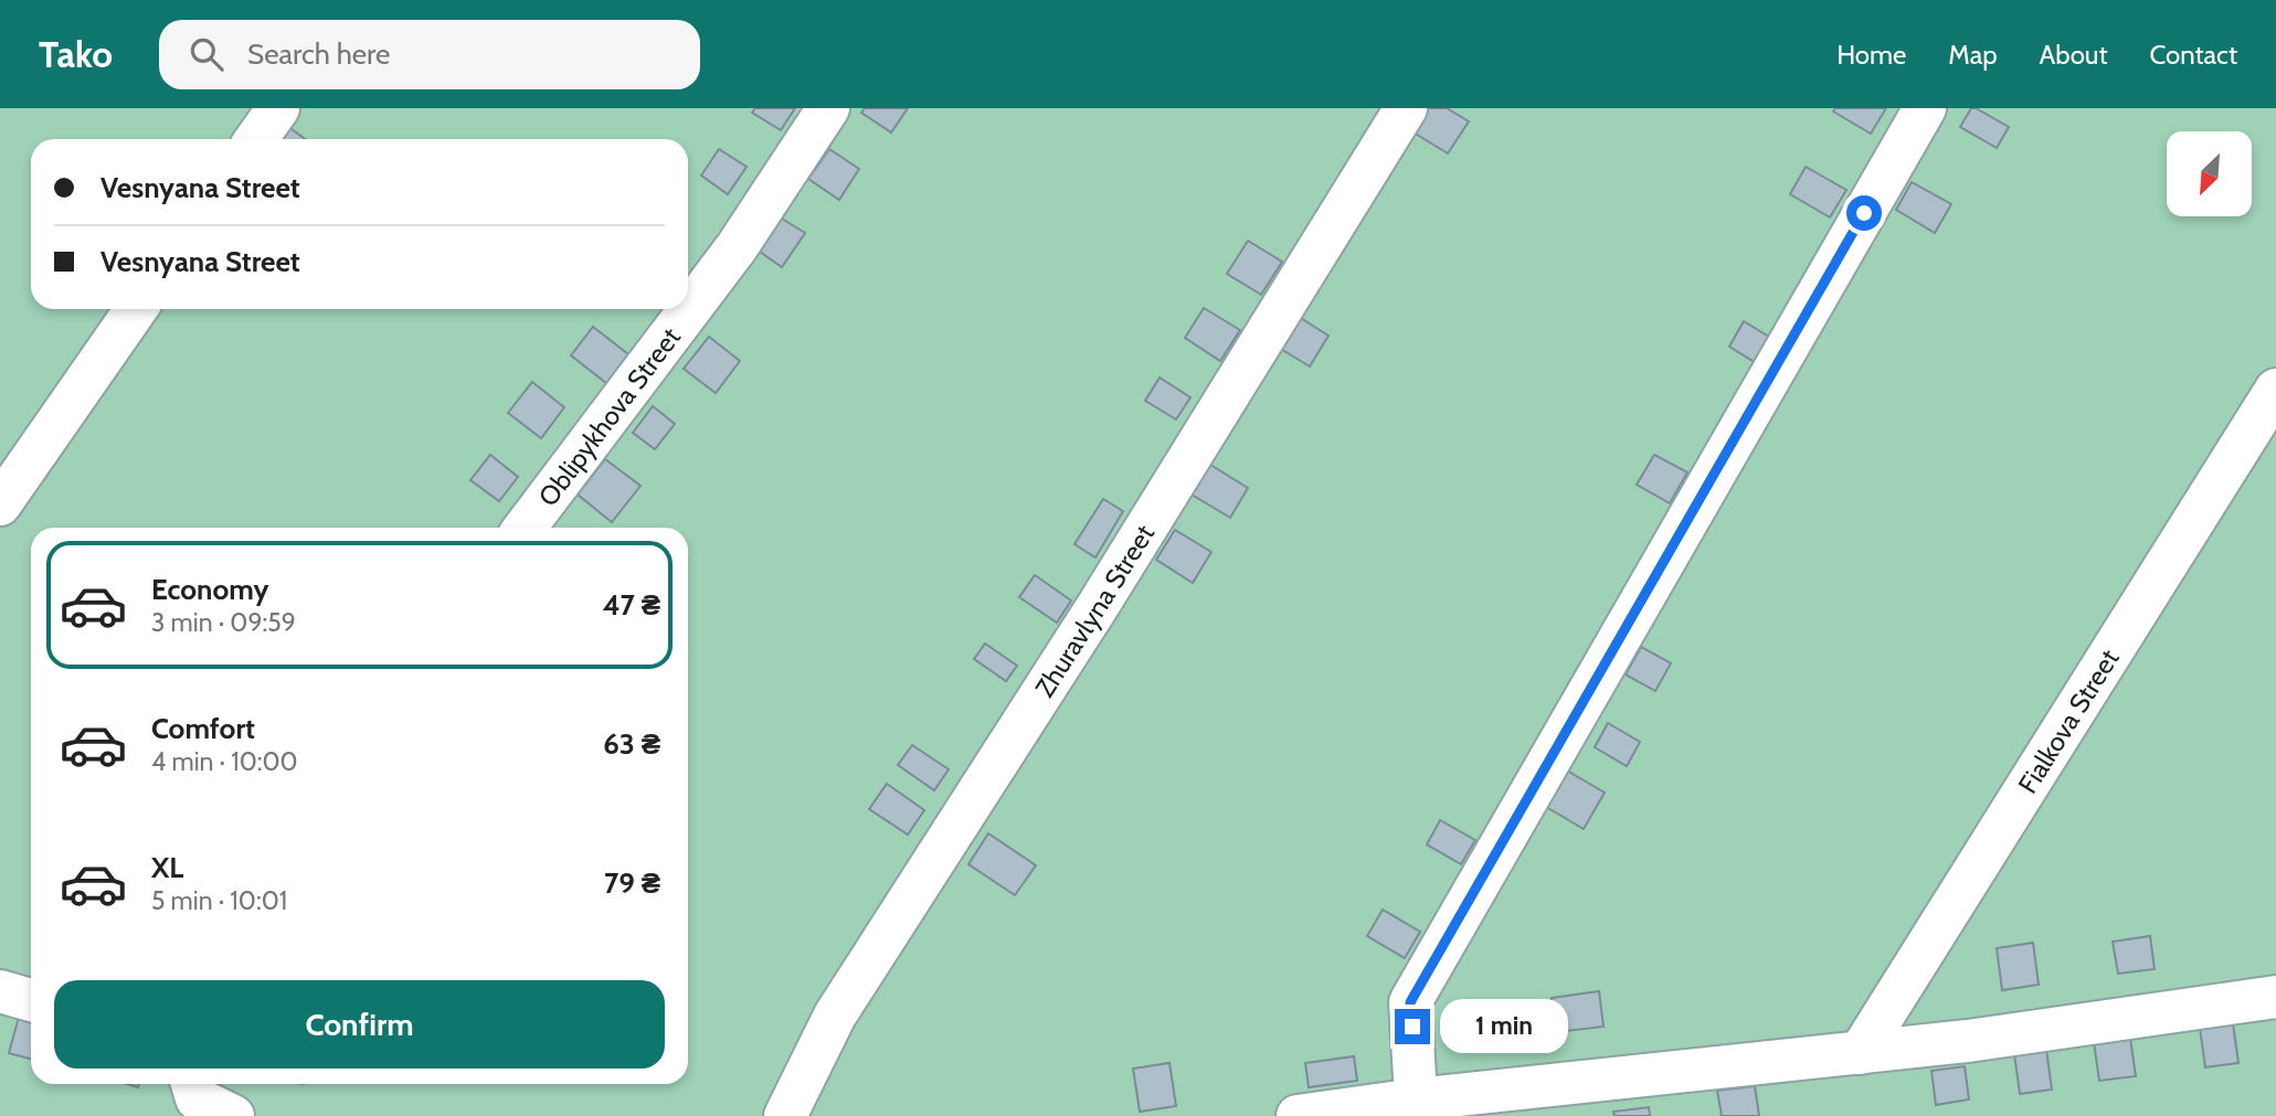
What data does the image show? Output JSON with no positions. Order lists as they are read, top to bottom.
{
  "streets": {
    "lane": ["Oblipykhova Street", "Zhuravlyna Street", "Fialkova Street"]
  },
  "north": "bottom left",
  "page": {
    "header": "Tako",
    "search": "Search here",
    "nav": [
      "Home",
      "Map",
      "About",
      "Contact"
    ],
    "banner": ["Vesnyana Street", "Vesnyana Street"],
    "list": [
      {
        "name": "Economy",
        "note": "3 min · 09:59",
        "value": "47 ₴"
      },
      {
        "name": "Comfort",
        "note": "4 min · 10:00",
        "value": "63 ₴"
      },
      {
        "name": "XL",
        "note": "5 min · 10:01",
        "value": "79 ₴"
      }
    ],
    "buttons": "Confirm",
    "bubble": "1 min"
  }
}
